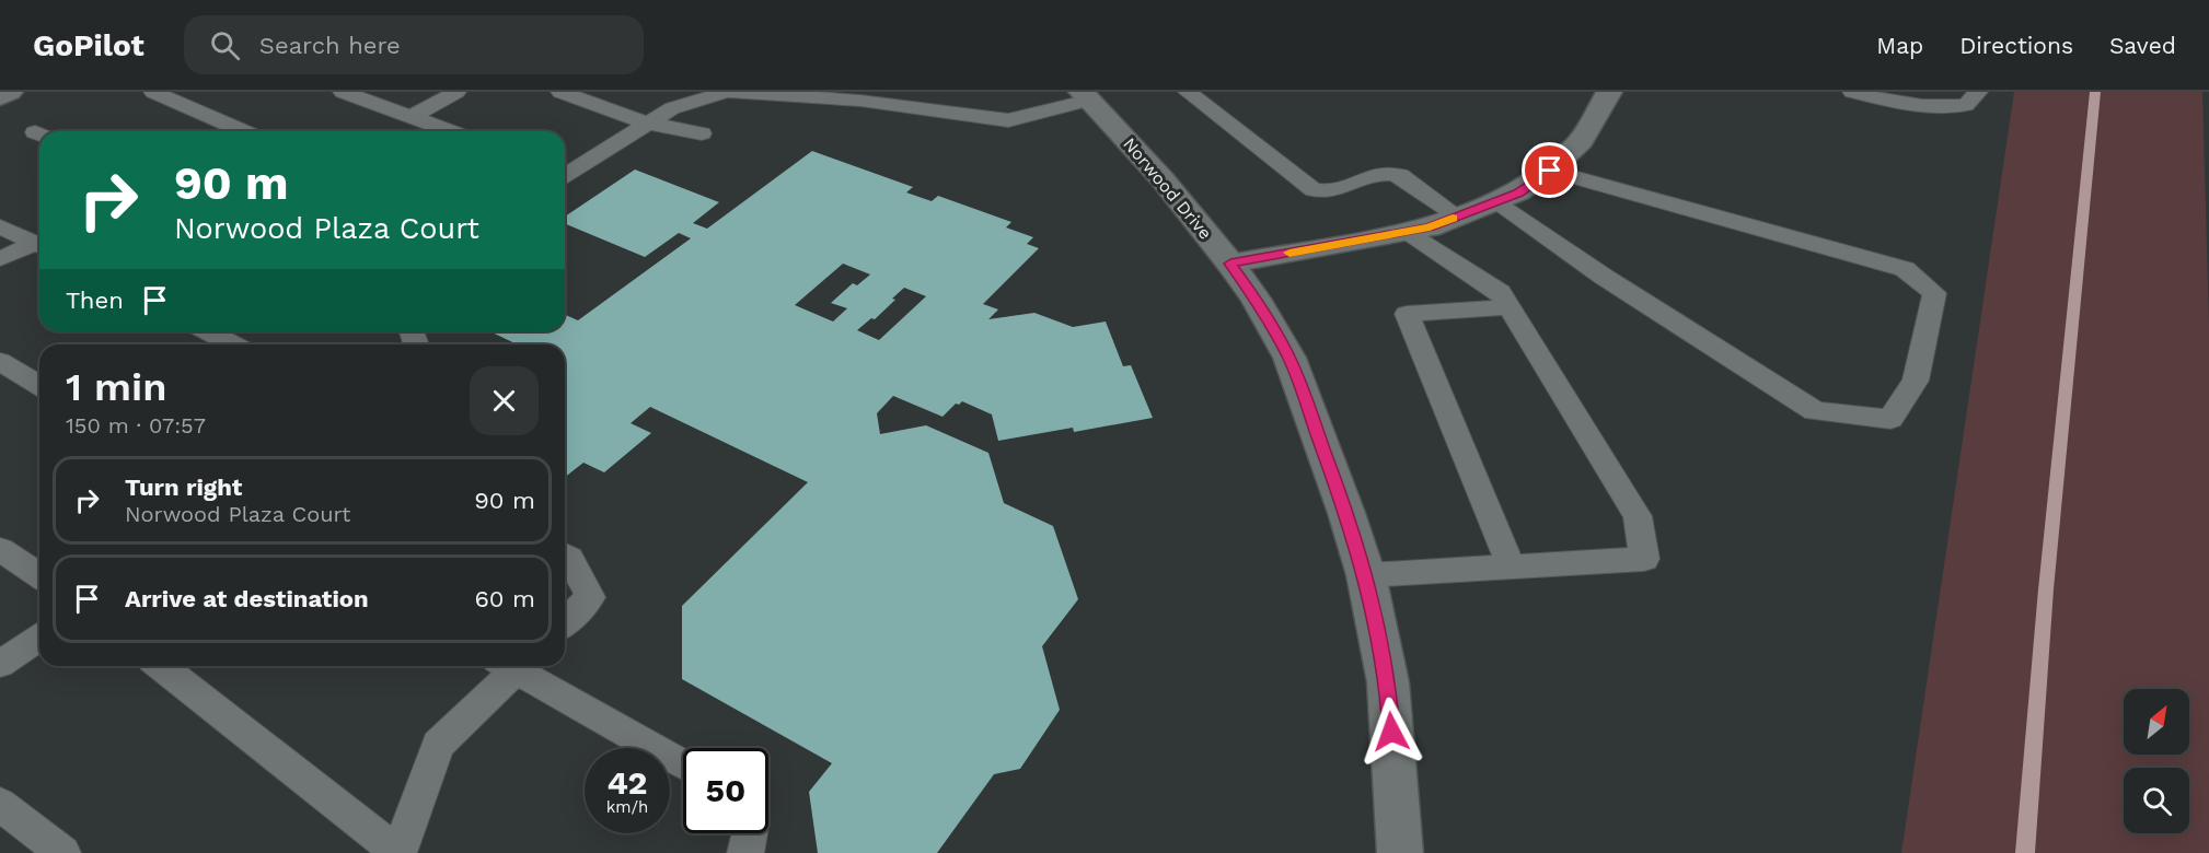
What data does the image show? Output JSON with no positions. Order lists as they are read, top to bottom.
{
  "streets": {
    "main road": ["Norwood Drive"]
  },
  "north": "top right",
  "page": {
    "header": "GoPilot",
    "search": "Search here",
    "nav": ["Map", "Directions", "Saved"],
    "turn": ["90 m", "Norwood Plaza Court"],
    "then": "Then",
    "heading": ["1 min", "150 m · 07:57"],
    "list": [
      {
        "name": "Turn right",
        "note": "Norwood Plaza Court",
        "value": "90 m"
      },
      {
        "name": "Arrive at destination",
        "value": "60 m"
      }
    ],
    "speed": "42 km/h",
    "limit": "50"
  }
}
